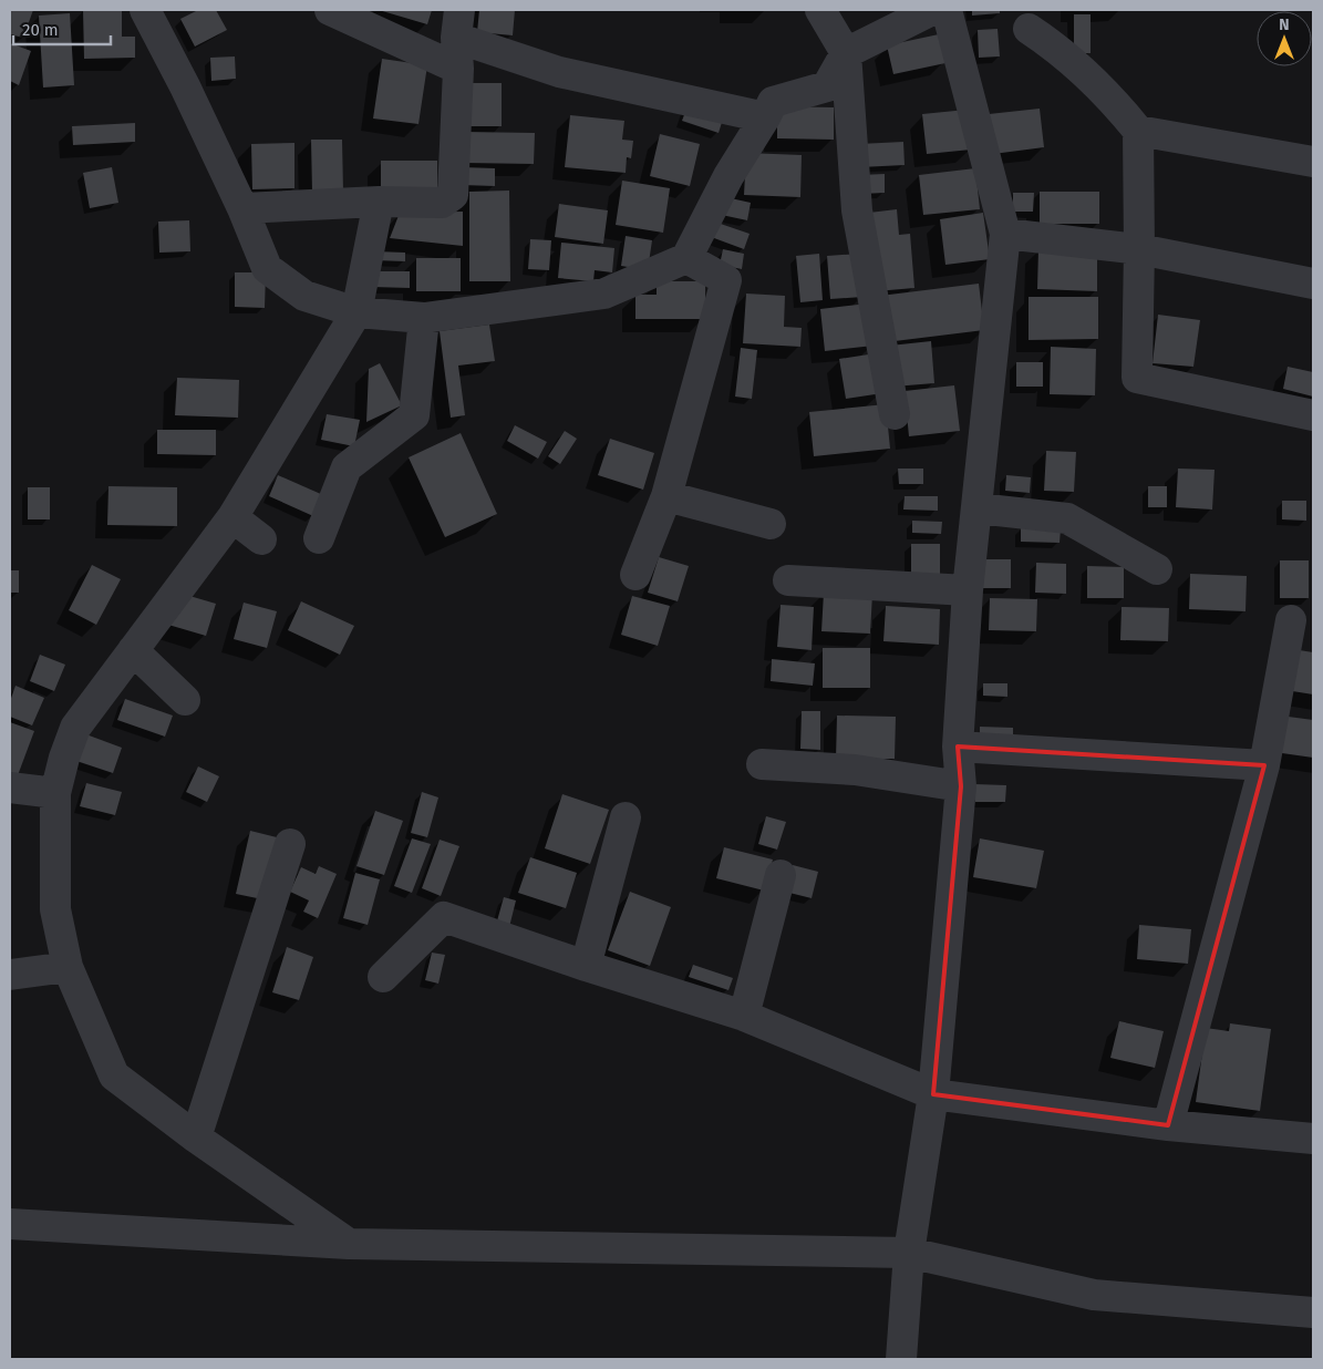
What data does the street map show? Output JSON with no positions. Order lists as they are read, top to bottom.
{
  "scale_bar": "20 m",
  "north": "top"
}
